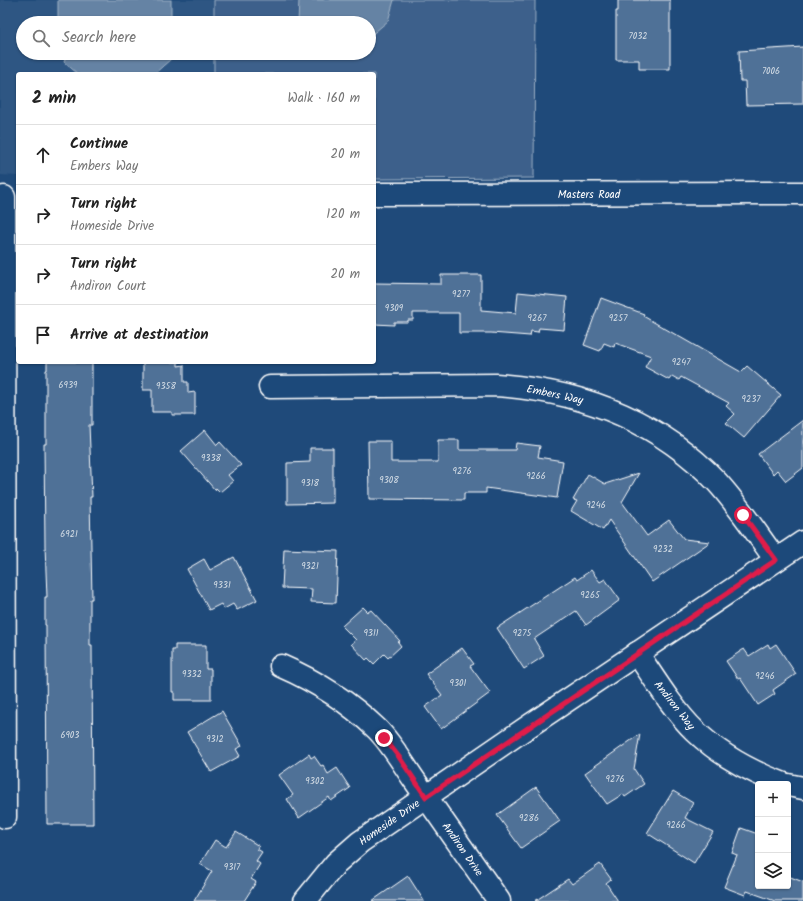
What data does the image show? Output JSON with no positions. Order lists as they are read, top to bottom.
{
  "streets": {
    "street": [
      "Masters Road",
      "Embers Way",
      "Andiron Way",
      "Homeside Drive",
      "Andiron Drive"
    ]
  },
  "crossings": [
    ["Embers Way", "Homeside Drive"],
    ["Andiron Way", "Homeside Drive"],
    ["Homeside Drive", "Andiron Drive"]
  ],
  "house_numbers": [
    "7032",
    "7006",
    "9277",
    "9309",
    "9267",
    "9257",
    "9247",
    "6939",
    "9358",
    "9237",
    "9338",
    "9276",
    "9266",
    "9308",
    "9318",
    "9246",
    "6921",
    "9232",
    "9321",
    "9331",
    "9265",
    "9311",
    "9275",
    "9332",
    "9246",
    "9301",
    "6903",
    "9312",
    "9276",
    "9302",
    "9286",
    "9266",
    "9317"
  ],
  "page": {
    "search": "Search here",
    "heading": ["2 min", "Walk · 160 m"],
    "list": [
      ["Continue", "Embers Way", "20 m"],
      ["Turn right", "Homeside Drive", "120 m"],
      ["Turn right", "Andiron Court", "20 m"],
      "Arrive at destination"
    ],
    "map_buttons": ["+", "−"]
  }
}
